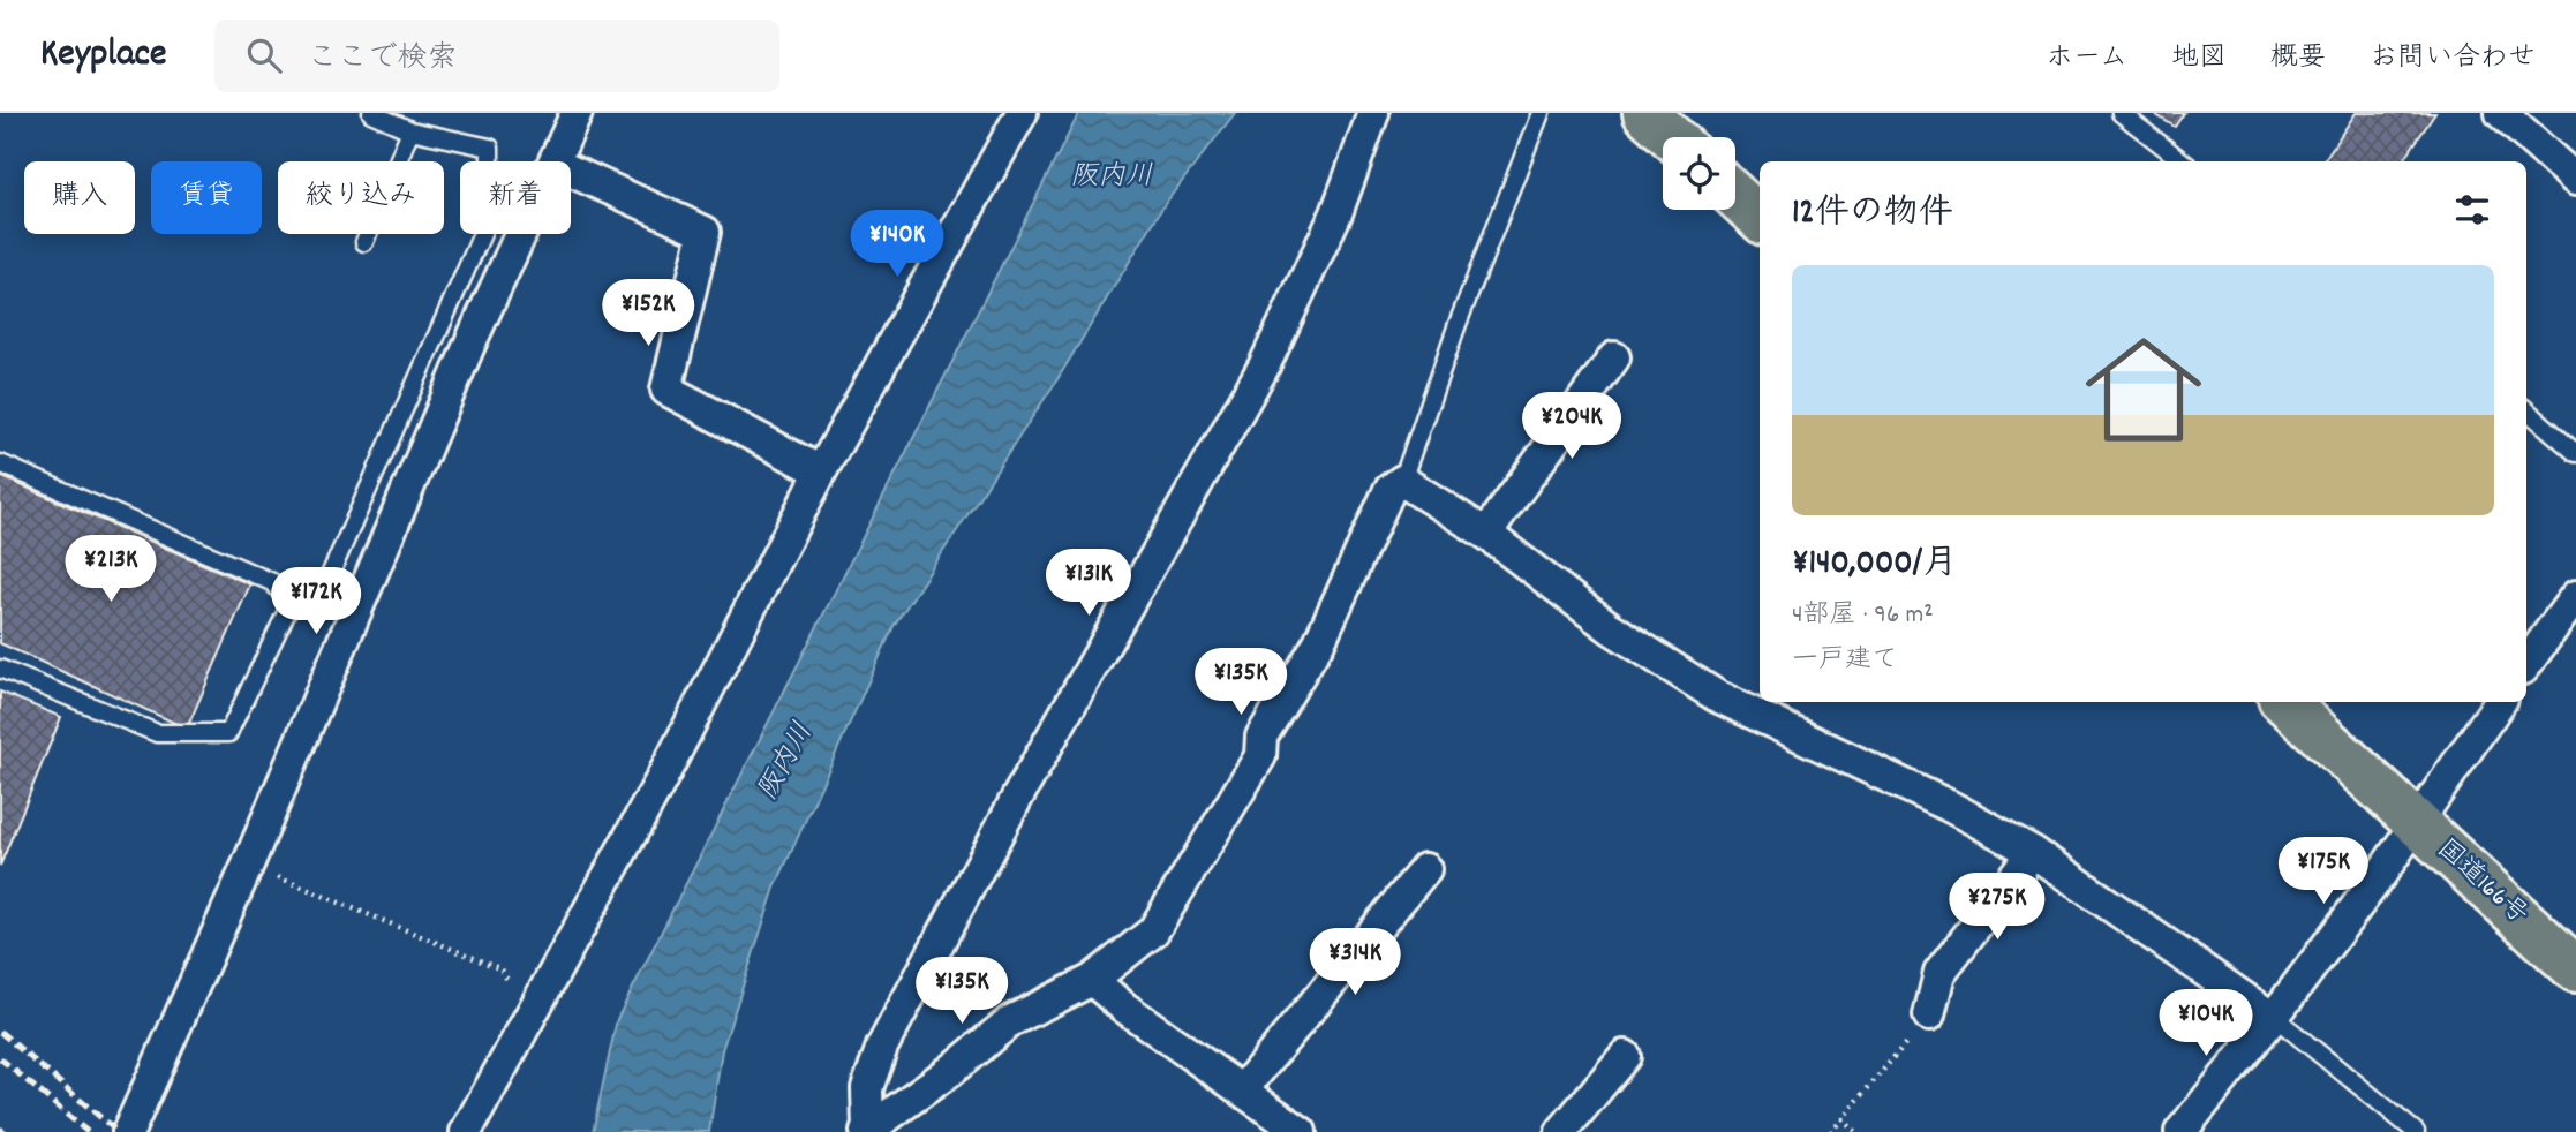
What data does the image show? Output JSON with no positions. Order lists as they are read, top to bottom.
{
  "streets": {
    "highway": ["国道166号"]
  },
  "water": ["阪内川"],
  "page": {
    "header": "Keyplace",
    "search": "ここで検索",
    "nav": [
      "ホーム",
      "地図",
      "概要",
      "お問い合わせ"
    ],
    "chip": [
      "購入",
      "賃貸",
      "絞り込み",
      "新着"
    ],
    "heading": "12件の物件",
    "price": [
      "¥140K",
      "¥152K",
      "¥204K",
      "¥213K",
      "¥131K",
      "¥172K",
      "¥135K",
      "¥175K",
      "¥275K",
      "¥314K",
      "¥135K",
      "¥104K"
    ],
    "list": [
      {
        "name": "¥140,000/月",
        "note": "4部屋 · 96 m² · 一戸建て"
      }
    ]
  }
}
